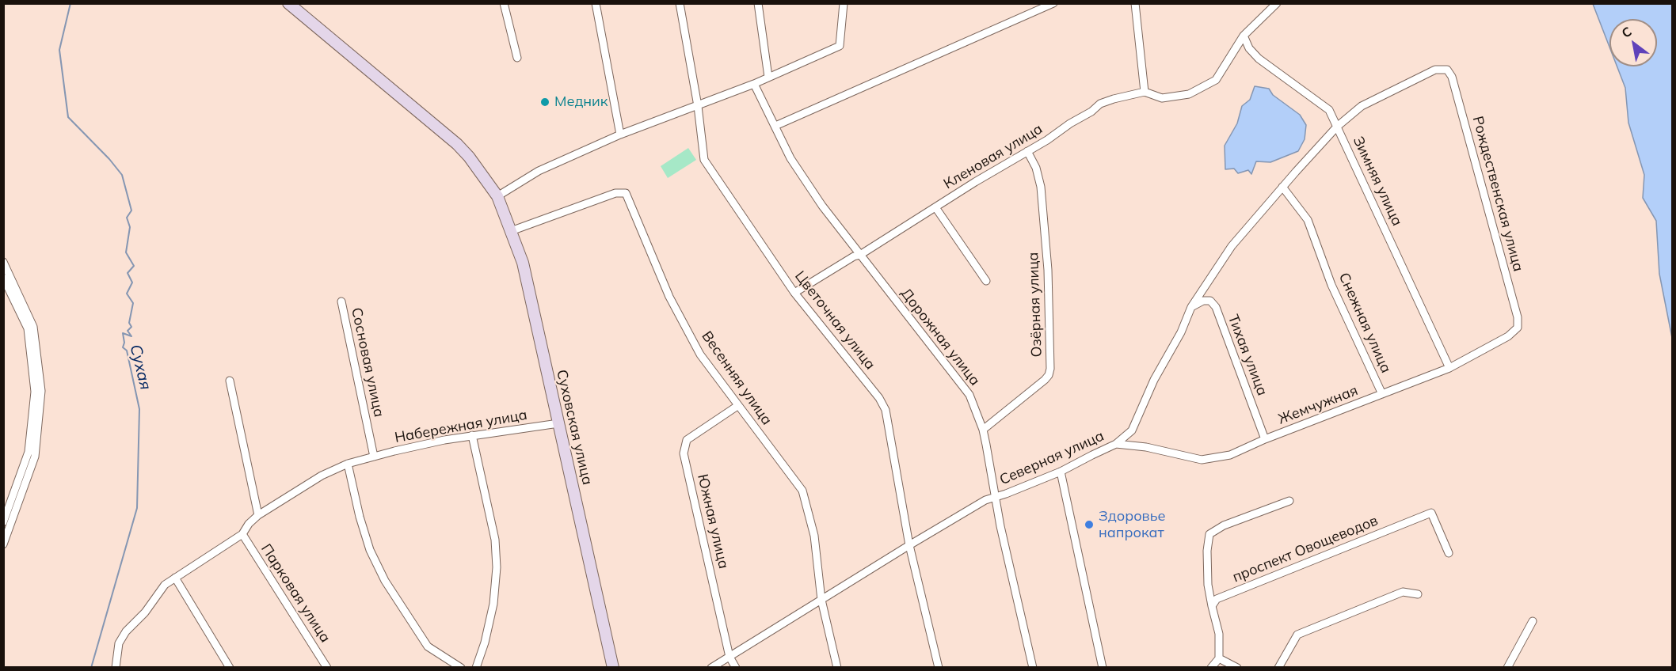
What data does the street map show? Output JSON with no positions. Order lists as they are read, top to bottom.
{
  "streets": {
    "street": [
      "Кленовая улица",
      "Зимняя улица",
      "Рождественская улица",
      "Озёрная улица",
      "Цветочная улица",
      "Снежная улица",
      "Дорожная улица",
      "Тихая улица",
      "Сосновая улица",
      "Весенняя улица",
      "Жемчужная",
      "Набережная улица",
      "Суховская улица",
      "Северная улица",
      "Южная улица",
      "проспект Овощеводов",
      "Парковая улица"
    ]
  },
  "crossings": [
    ["Кленовая улица", "Зимняя улица"],
    ["Кленовая улица", "Озёрная улица"],
    ["Кленовая улица", "Цветочная улица"],
    ["Кленовая улица", "Дорожная улица"],
    ["Зимняя улица", "Жемчужная"],
    ["Зимняя улица", "Северная улица"],
    ["Рождественская улица", "Жемчужная"],
    ["Рождественская улица", "Северная улица"],
    ["Озёрная улица", "Дорожная улица"],
    ["Цветочная улица", "Северная улица"],
    ["Снежная улица", "Жемчужная"],
    ["Снежная улица", "Северная улица"],
    ["Дорожная улица", "Северная улица"],
    ["Тихая улица", "Жемчужная"],
    ["Тихая улица", "Северная улица"],
    ["Сосновая улица", "Набережная улица"],
    ["Весенняя улица", "Суховская улица"],
    ["Весенняя улица", "Северная улица"],
    ["Весенняя улица", "Южная улица"],
    ["Жемчужная", "Северная улица"],
    ["Набережная улица", "Суховская улица"],
    ["Набережная улица", "Парковая улица"],
    ["Северная улица", "Южная улица"]
  ],
  "water": ["Сухая"],
  "places": ["Медник", "Здоровье напрокат"],
  "north": "top left"
}
